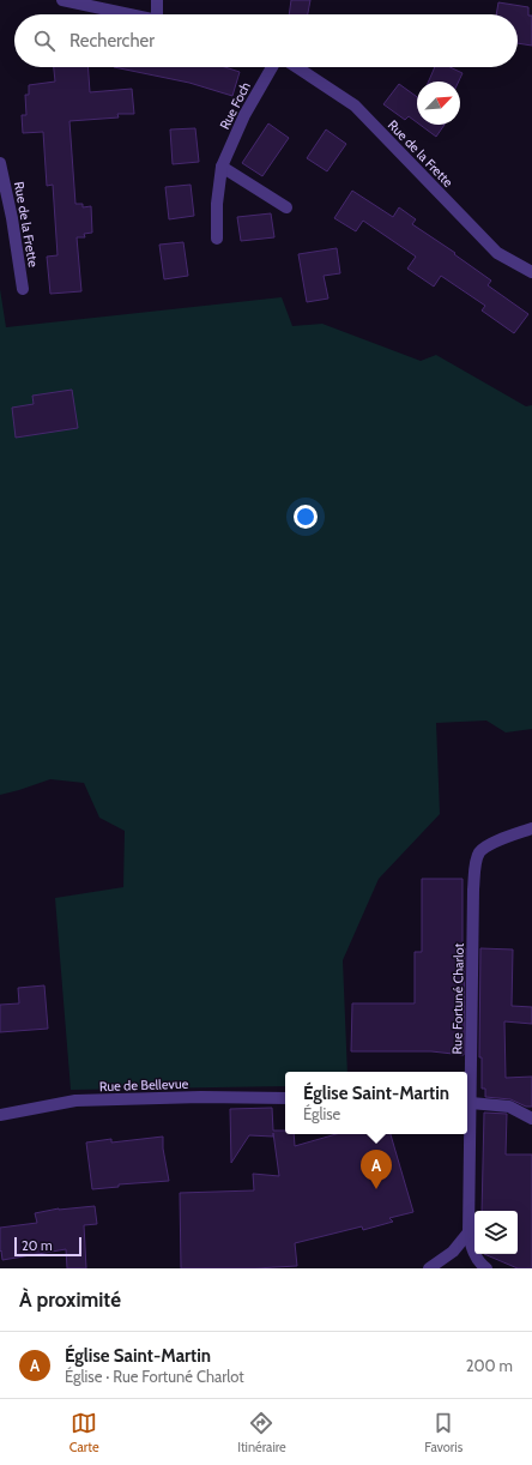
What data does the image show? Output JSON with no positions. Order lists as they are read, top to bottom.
{
  "streets": {
    "street": [
      "Rue Foch",
      "Rue de la Frette",
      "Rue Fortuné Charlot",
      "Rue de Bellevue"
    ]
  },
  "scale_bar": "20 m",
  "north": "top right",
  "page": {
    "search": "Rechercher",
    "popup": ["Église Saint-Martin", "Église"],
    "pins": "A",
    "scale": "20 m",
    "heading": "À proximité",
    "list": [
      {
        "mark": "A",
        "name": "Église Saint-Martin",
        "note": "Église · Rue Fortuné Charlot",
        "value": "200 m"
      }
    ],
    "nav": ["Carte", "Itinéraire", "Favoris"]
  }
}
